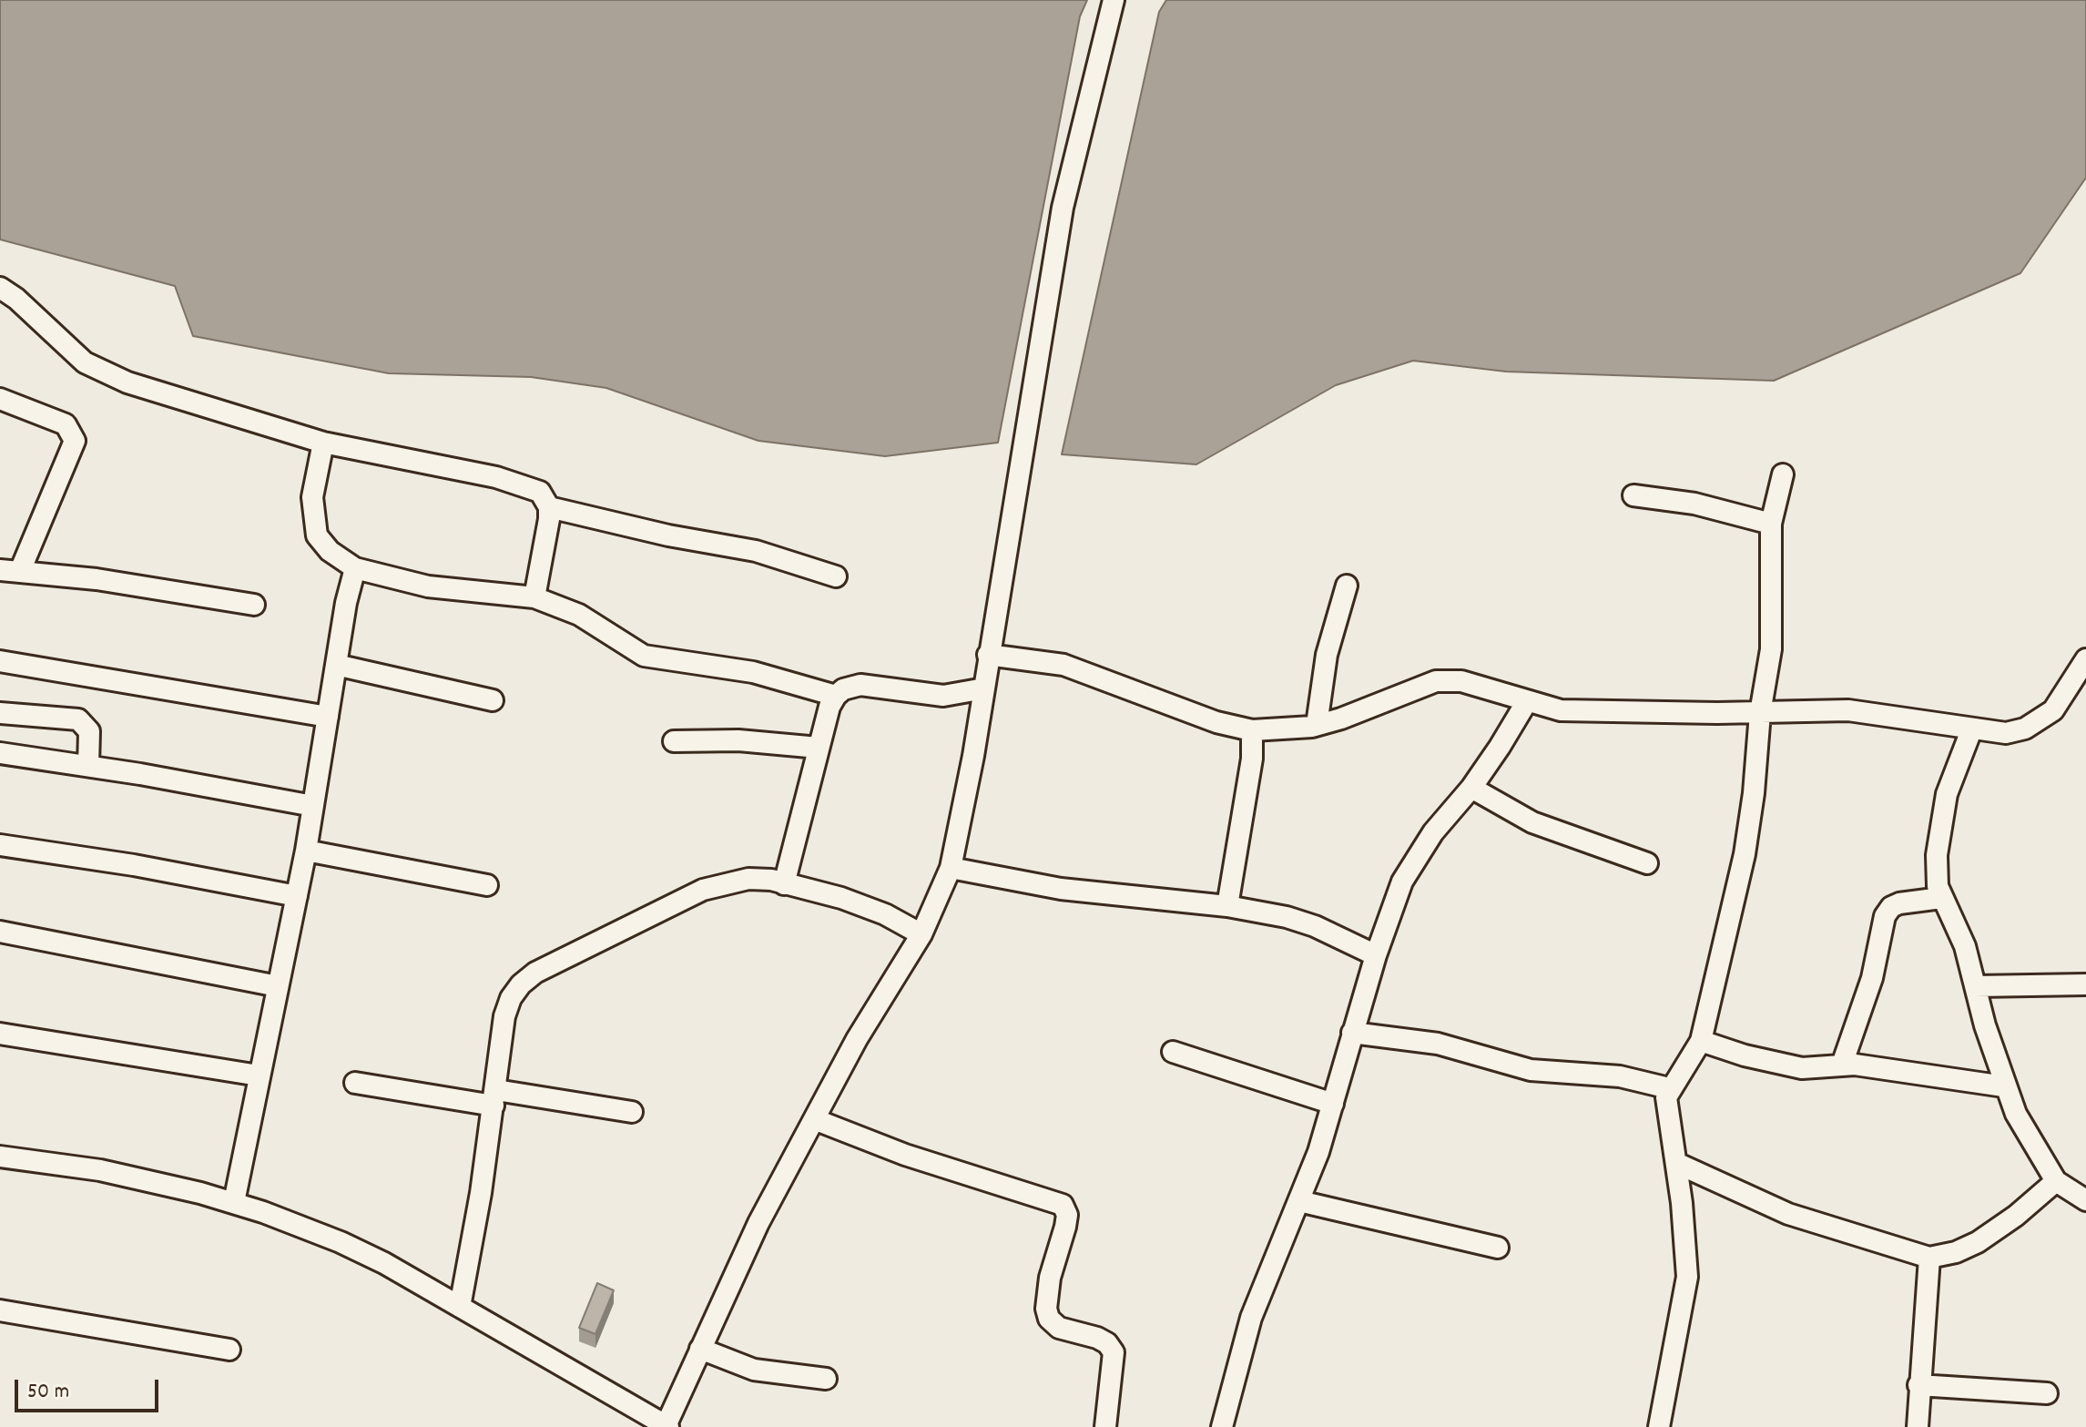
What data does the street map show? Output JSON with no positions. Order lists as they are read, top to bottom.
{
  "scale_bar": "50 m"
}
